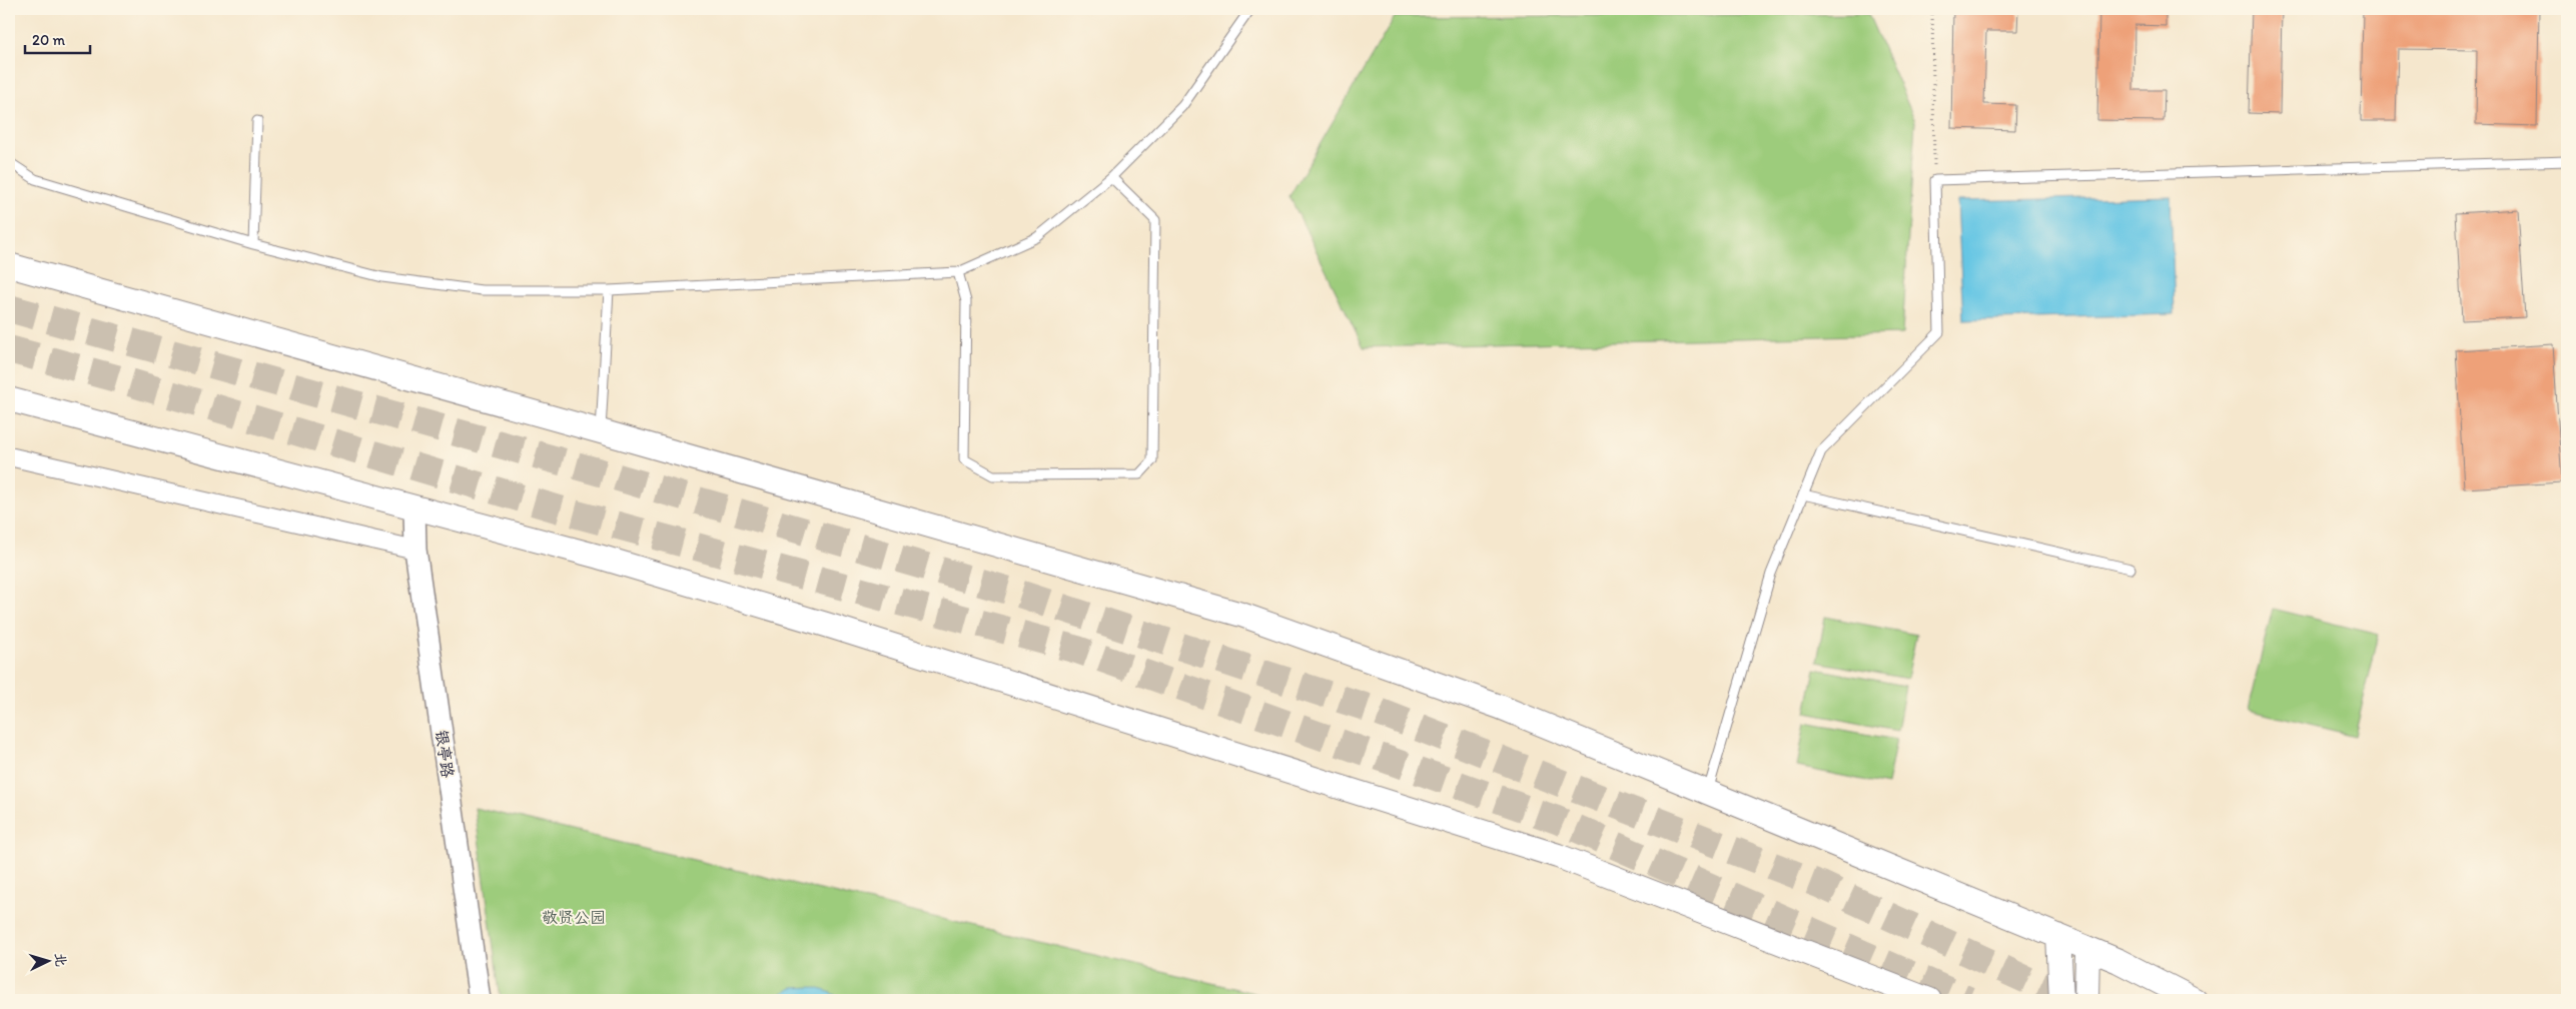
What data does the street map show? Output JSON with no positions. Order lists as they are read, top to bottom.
{
  "streets": {
    "street": ["银亭路"]
  },
  "parks": ["敬贤公园"],
  "scale_bar": "20 m",
  "north": "right"
}
